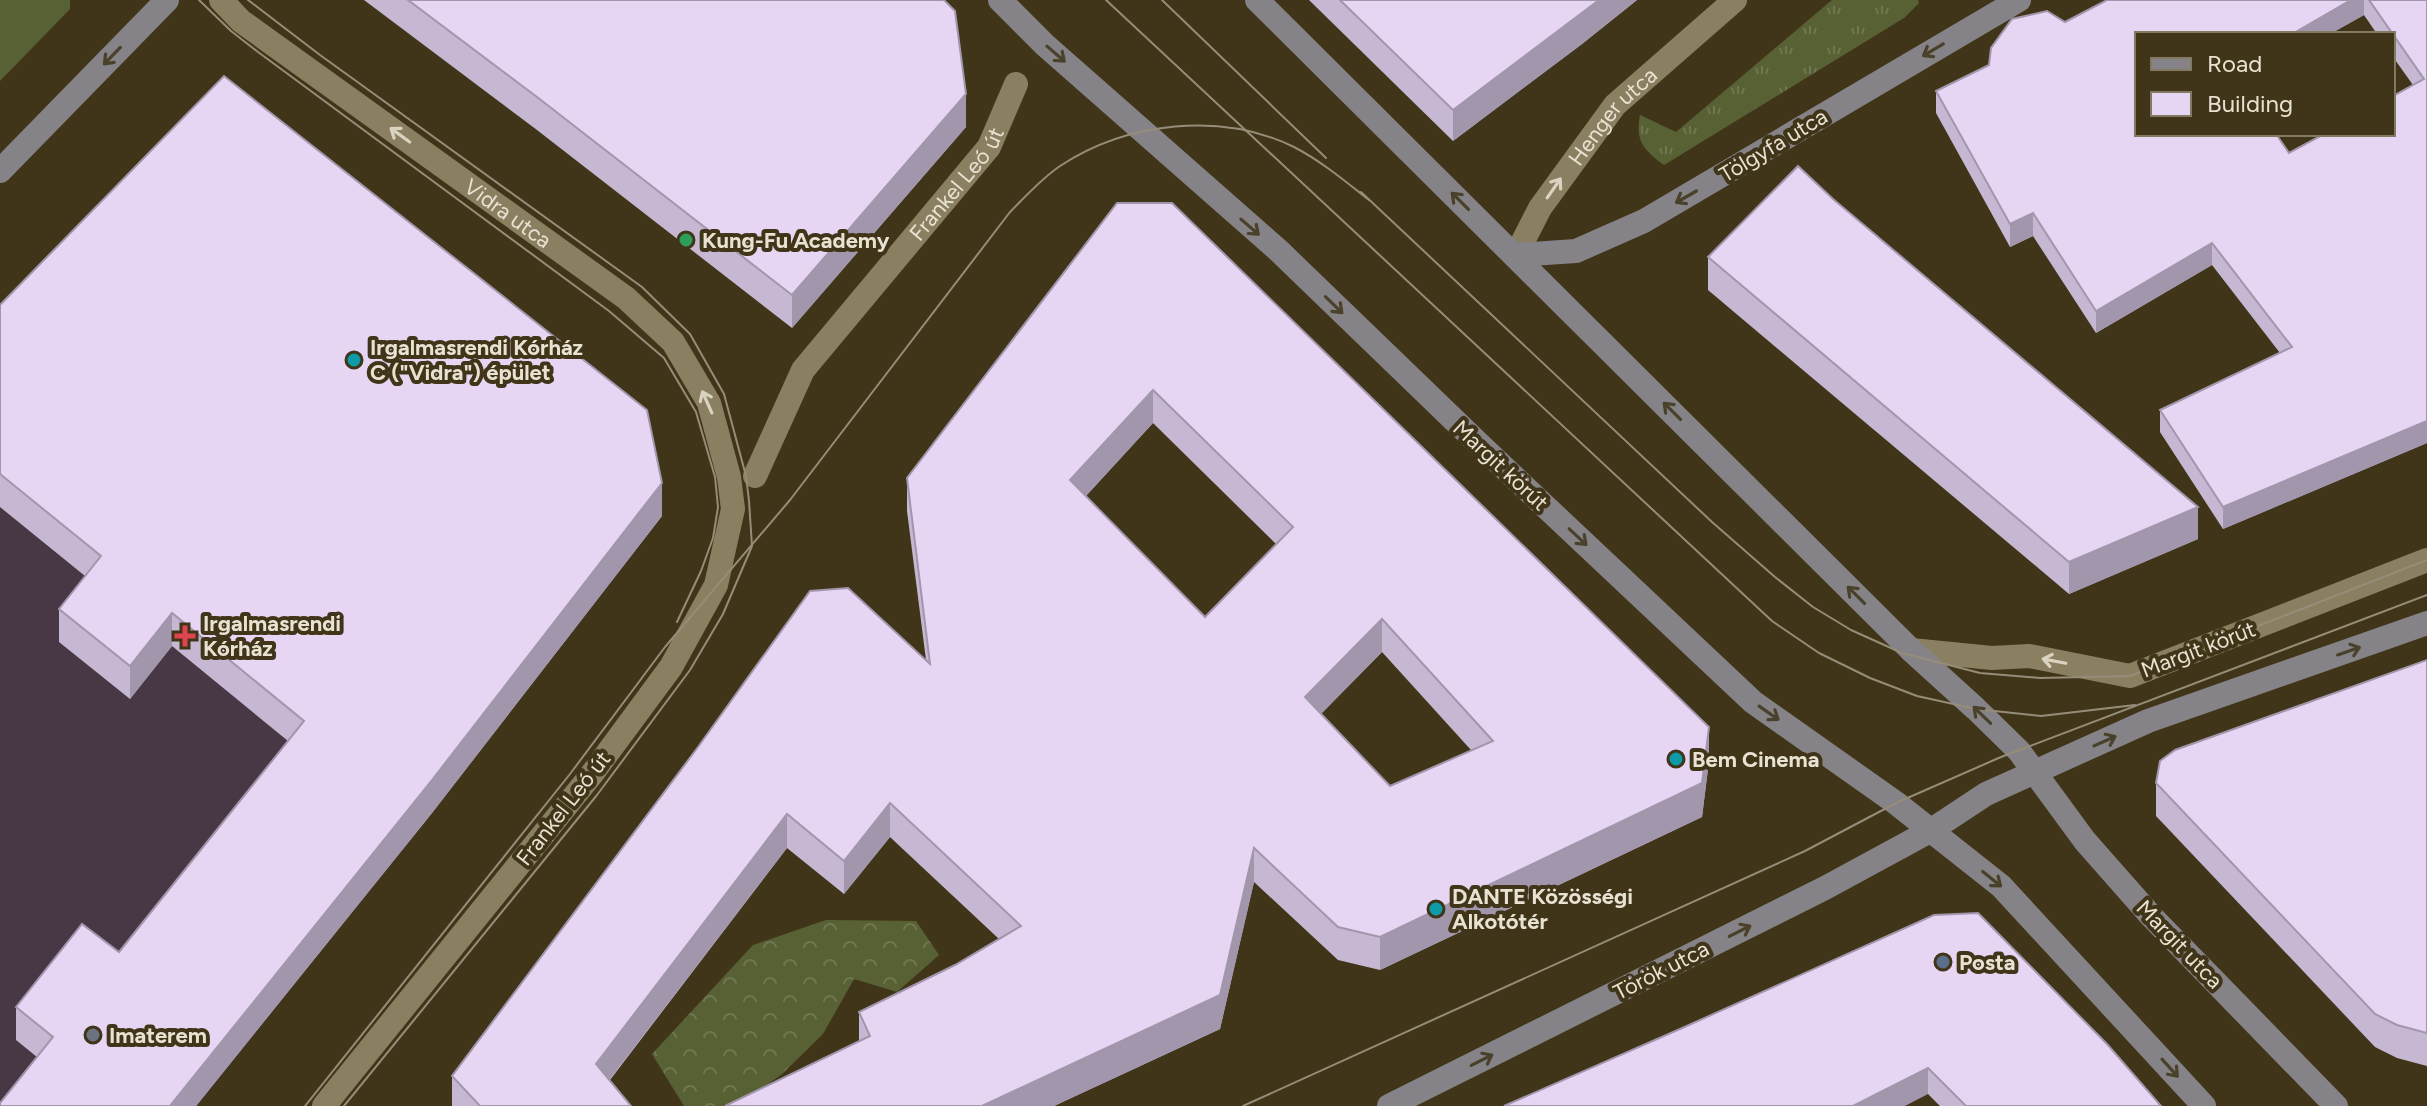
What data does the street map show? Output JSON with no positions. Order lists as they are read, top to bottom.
{
  "streets": {
    "main road": [
      "Tölgyfa utca",
      "Margit körút",
      "Margit utca",
      "Török utca"
    ],
    "street": ["Henger utca", "Frankel Leó út", "Vidra utca"]
  },
  "crossings": [
    ["Henger utca", "Tölgyfa utca"],
    ["Frankel Leó út", "Vidra utca"],
    ["Margit körút", "Török utca"]
  ],
  "one_way": [
    "Henger utca",
    "Tölgyfa utca",
    "Vidra utca",
    "Török utca"
  ],
  "places": {
    "other": [
      "Kung-Fu Academy",
      "Irgalmasrendi Kórház C (\"Vidra\") épület",
      "Bem Cinema",
      "DANTE Közösségi Alkotótér",
      "Posta",
      "Imaterem"
    ],
    "health": ["Irgalmasrendi Kórház"]
  },
  "legend": ["Road", "Building"]
}
